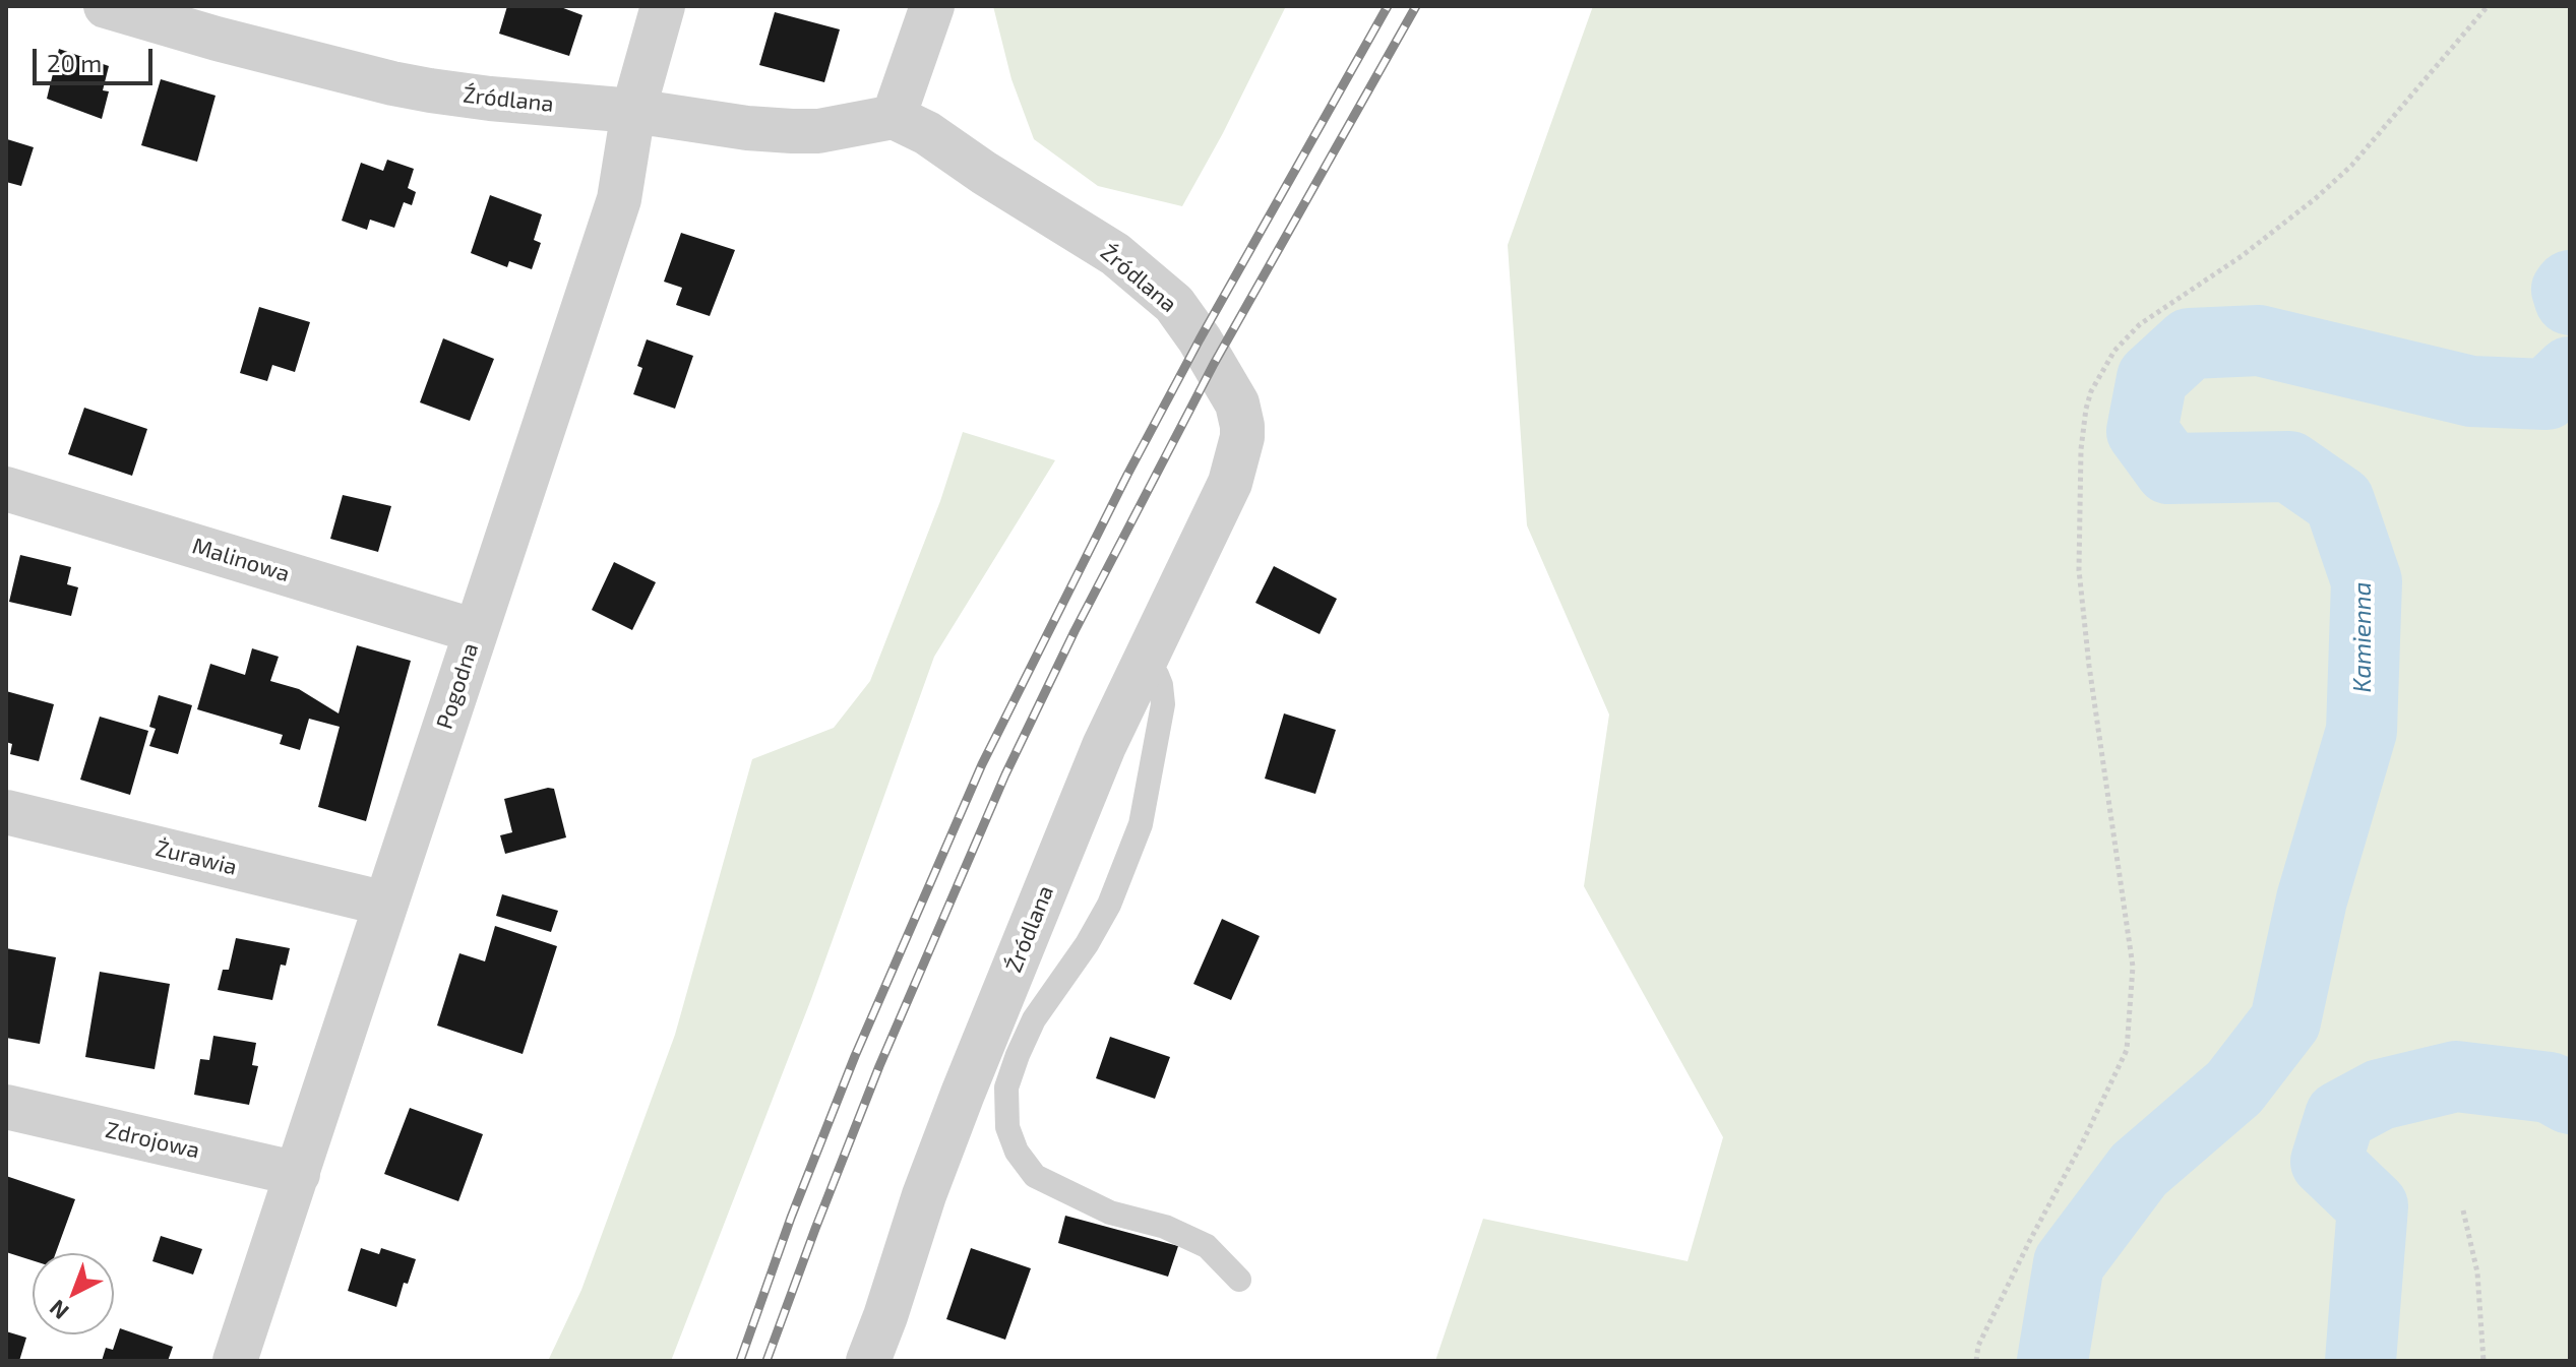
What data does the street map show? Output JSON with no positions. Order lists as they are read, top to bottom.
{
  "streets": {
    "street": [
      "Źródlana",
      "Malinowa",
      "Pogodna",
      "Żurawia",
      "Zdrojowa"
    ]
  },
  "crossings": [
    ["Źródlana", "Pogodna"],
    ["Malinowa", "Pogodna"],
    ["Pogodna", "Żurawia"],
    ["Pogodna", "Zdrojowa"]
  ],
  "water": ["Kamienna"],
  "scale_bar": "20 m",
  "north": "bottom left"
}
